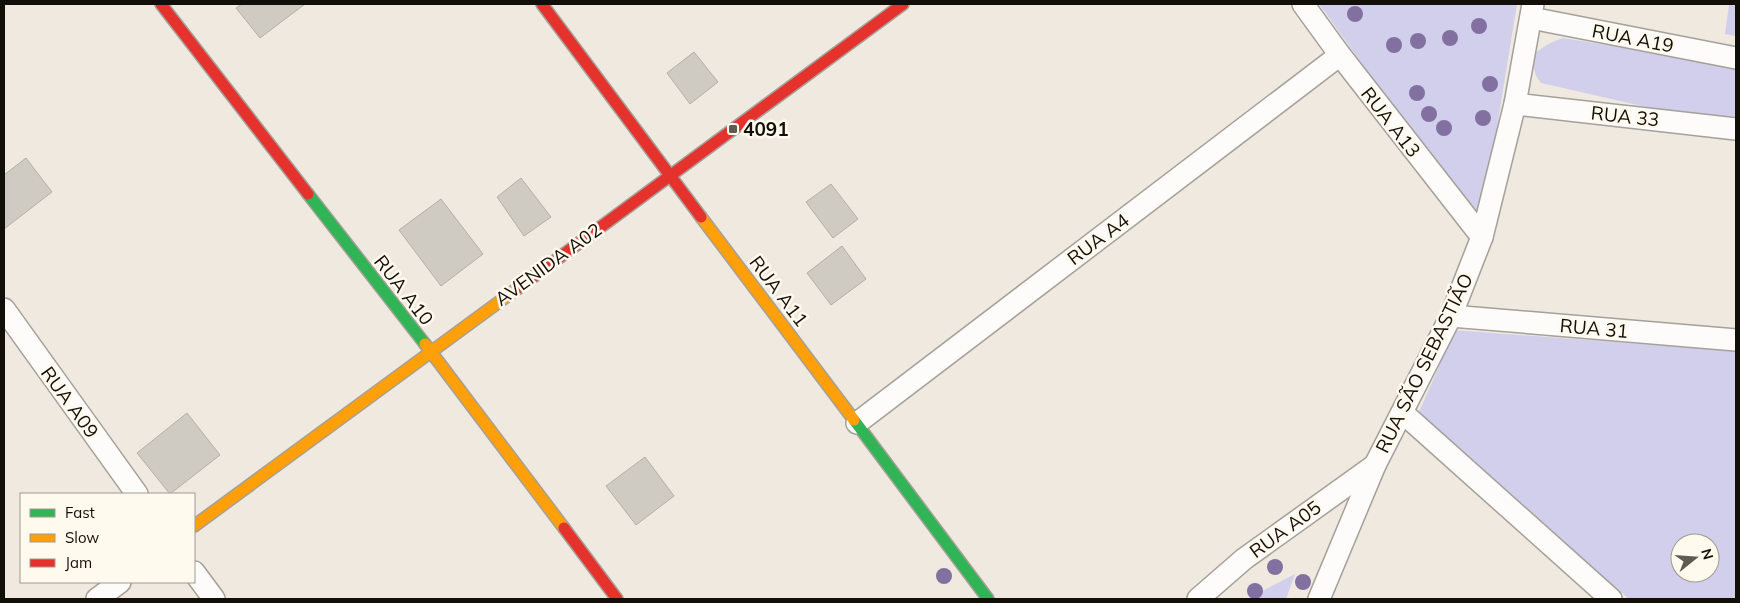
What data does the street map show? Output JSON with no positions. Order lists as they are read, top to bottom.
{
  "streets": {
    "street": [
      "RUA A19",
      "RUA 33",
      "RUA A13",
      "RUA A4",
      "AVENIDA A02",
      "RUA A10",
      "RUA A11",
      "RUA 31",
      "RUA SÃO SEBASTIÃO",
      "RUA A09",
      "RUA A05"
    ]
  },
  "crossings": [
    ["RUA A19", "RUA SÃO SEBASTIÃO"],
    ["RUA 33", "RUA SÃO SEBASTIÃO"],
    ["RUA A13", "RUA A4"],
    ["RUA A13", "RUA SÃO SEBASTIÃO"],
    ["RUA A4", "RUA A11"],
    ["AVENIDA A02", "RUA A10"],
    ["AVENIDA A02", "RUA A11"],
    ["RUA 31", "RUA SÃO SEBASTIÃO"],
    ["RUA SÃO SEBASTIÃO", "RUA A05"]
  ],
  "places": {
    "transit": ["4091"]
  },
  "legend": ["Fast", "Slow", "Jam"],
  "north": "right"
}
